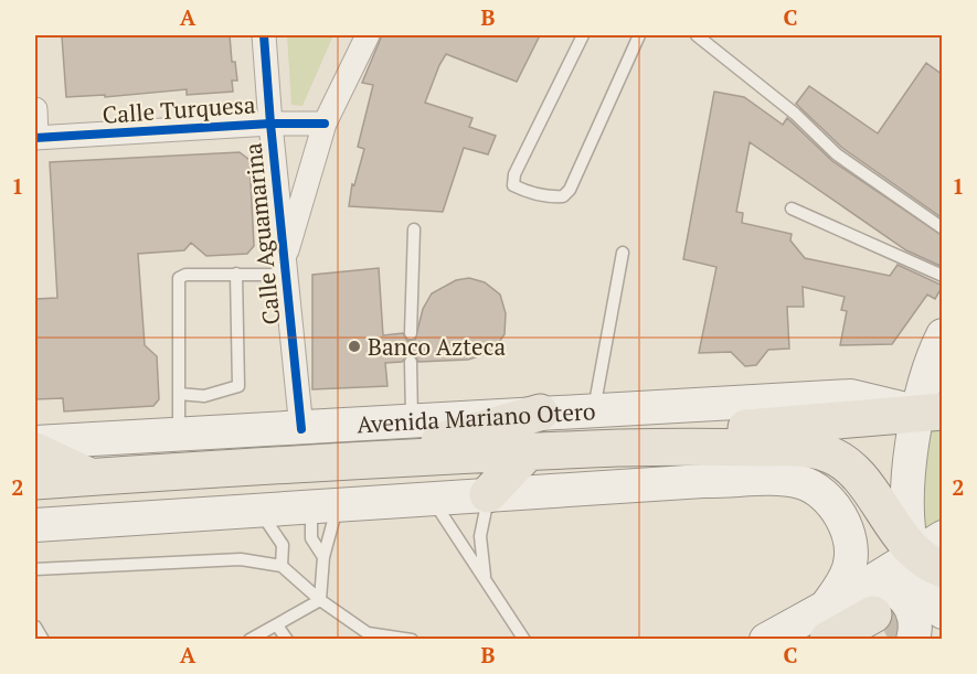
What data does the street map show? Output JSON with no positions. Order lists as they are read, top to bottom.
{
  "streets": {
    "main road": ["Avenida Mariano Otero"],
    "street": ["Calle Turquesa", "Calle Aguamarina"]
  },
  "crossings": [
    ["Calle Turquesa", "Calle Aguamarina"],
    ["Calle Aguamarina", "Avenida Mariano Otero"]
  ],
  "places": ["Banco Azteca"],
  "grid": {
    "columns": ["A", "B", "C"],
    "rows": ["1", "2"]
  }
}
